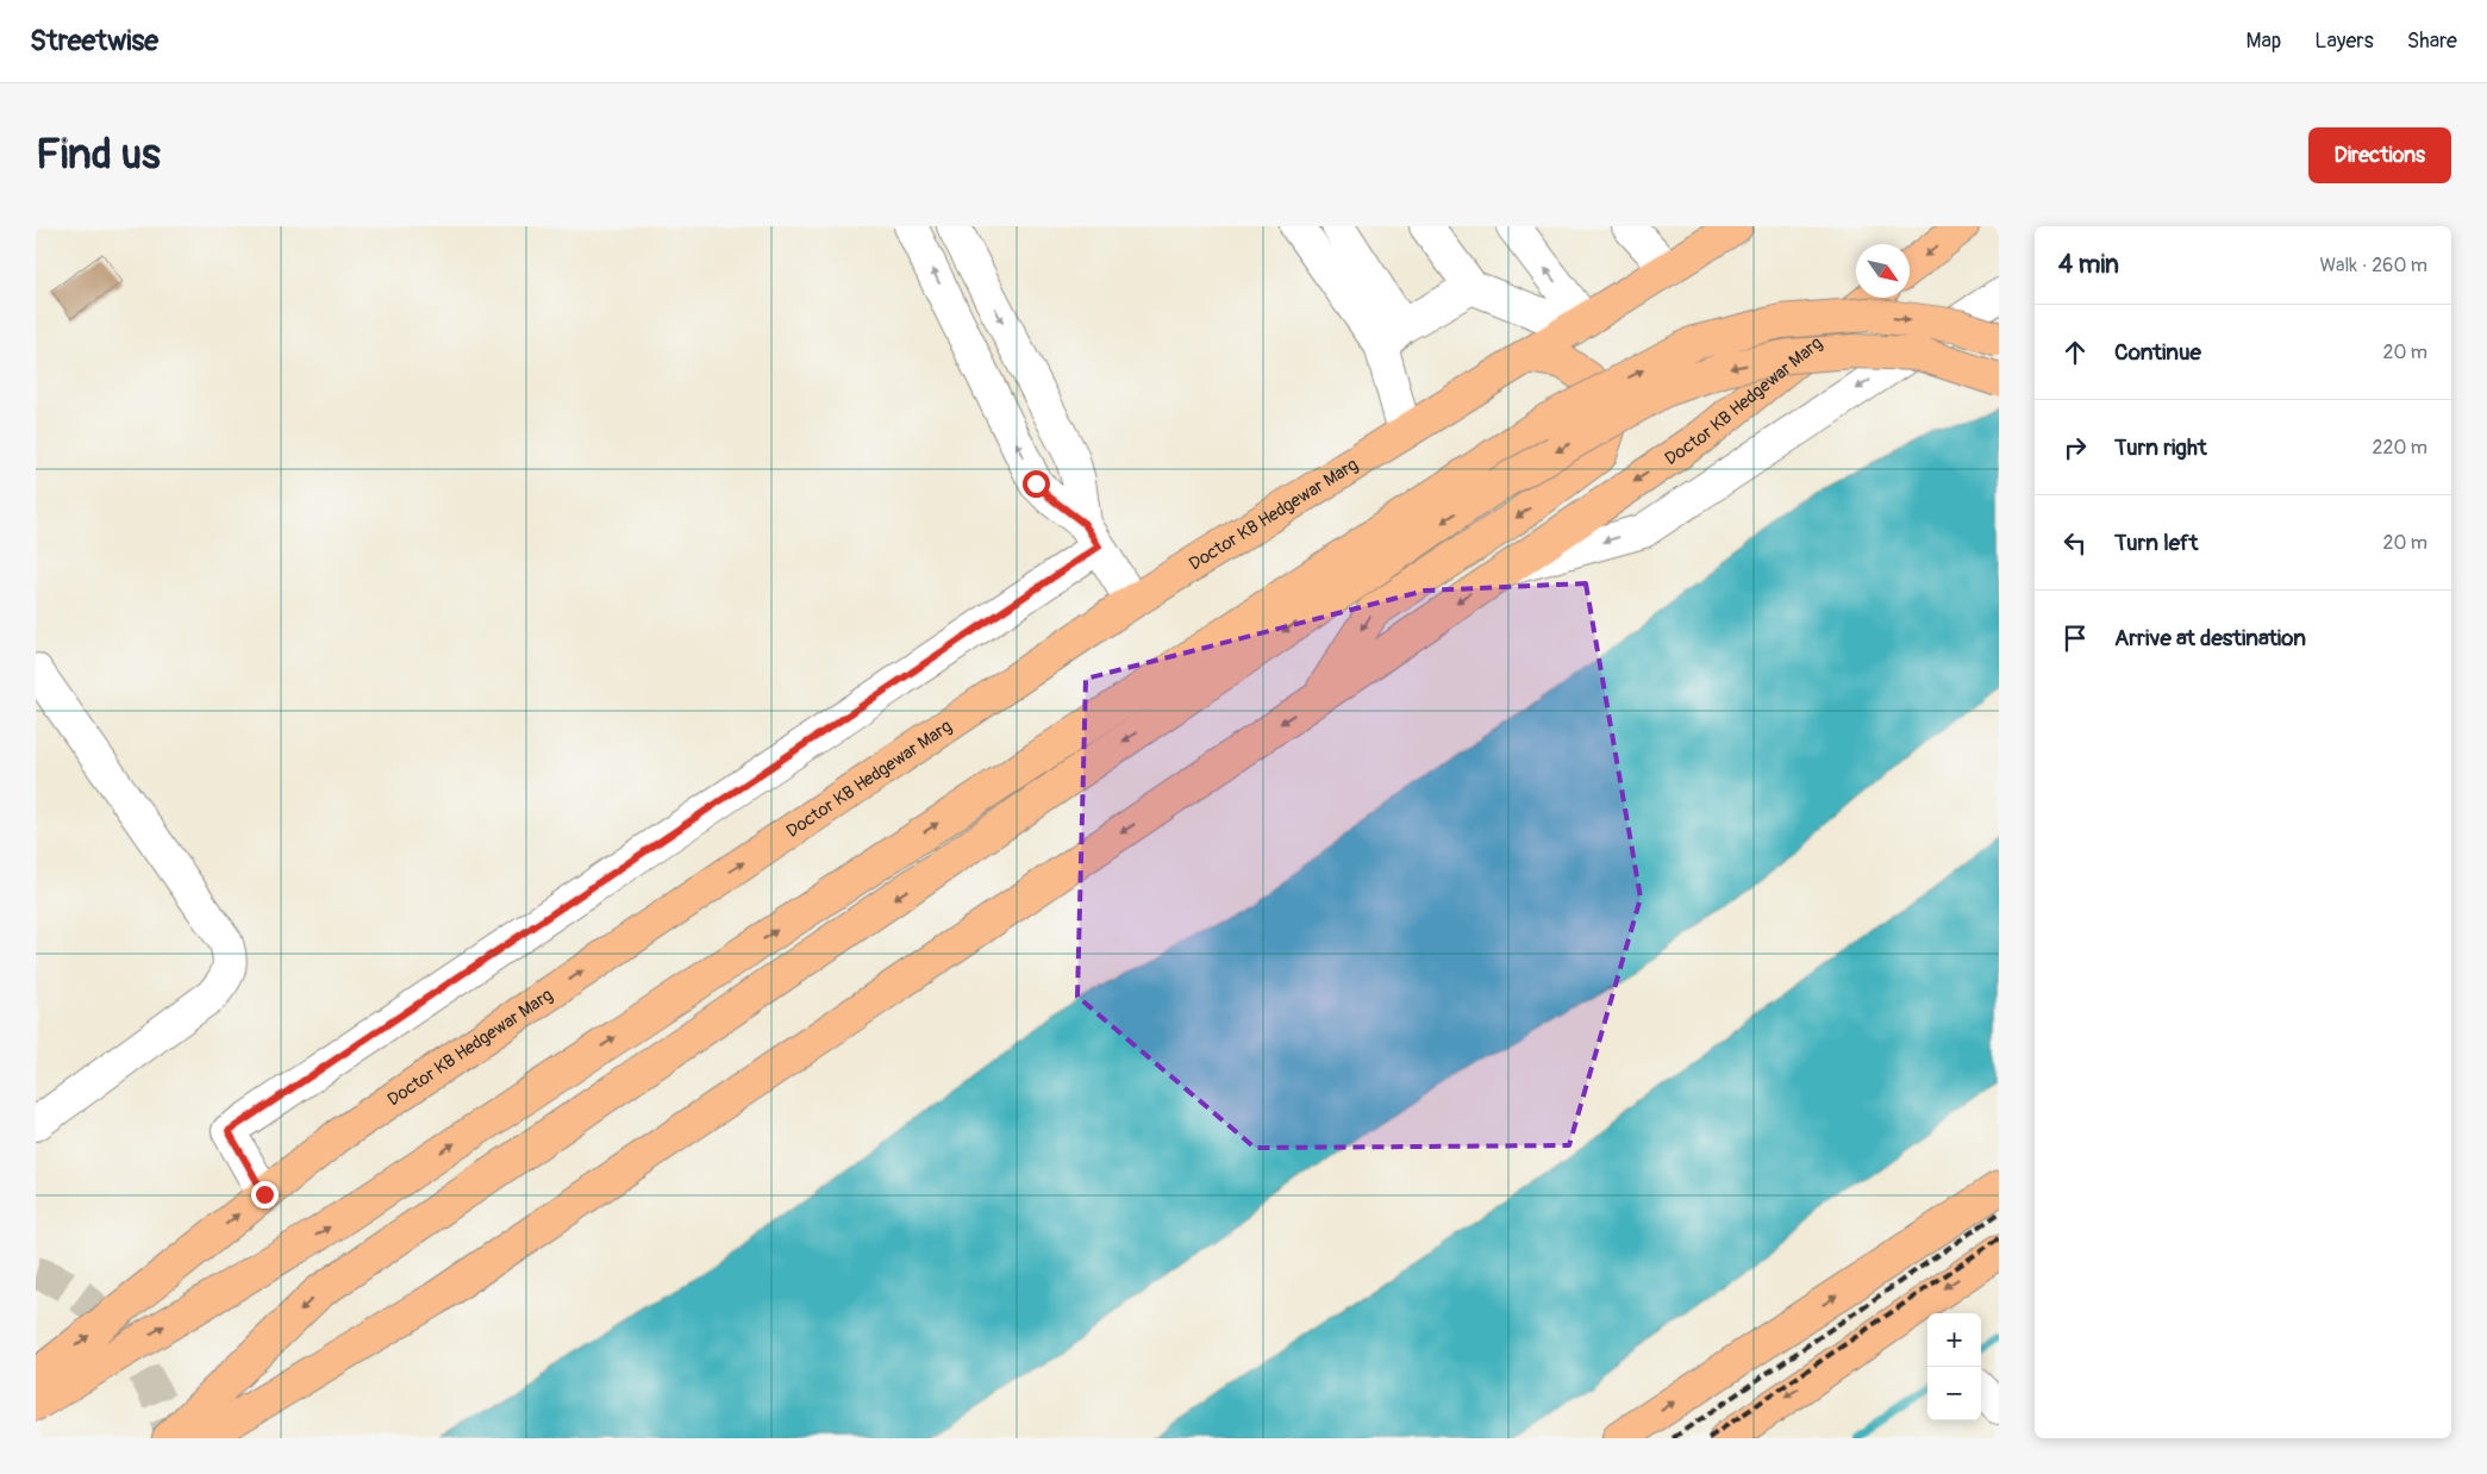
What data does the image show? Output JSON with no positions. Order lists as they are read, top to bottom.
{
  "streets": {
    "main road": ["Doctor KB Hedgewar Marg"]
  },
  "north": "bottom right",
  "page": {
    "header": "Streetwise",
    "nav": ["Map", "Layers", "Share"],
    "buttons": "Directions",
    "title": "Find us",
    "heading": ["4 min", "Walk · 260 m"],
    "list": [
      ["Continue", "20 m"],
      ["Turn right", "220 m"],
      ["Turn left", "20 m"],
      "Arrive at destination"
    ],
    "map_buttons": ["+", "−"]
  }
}
